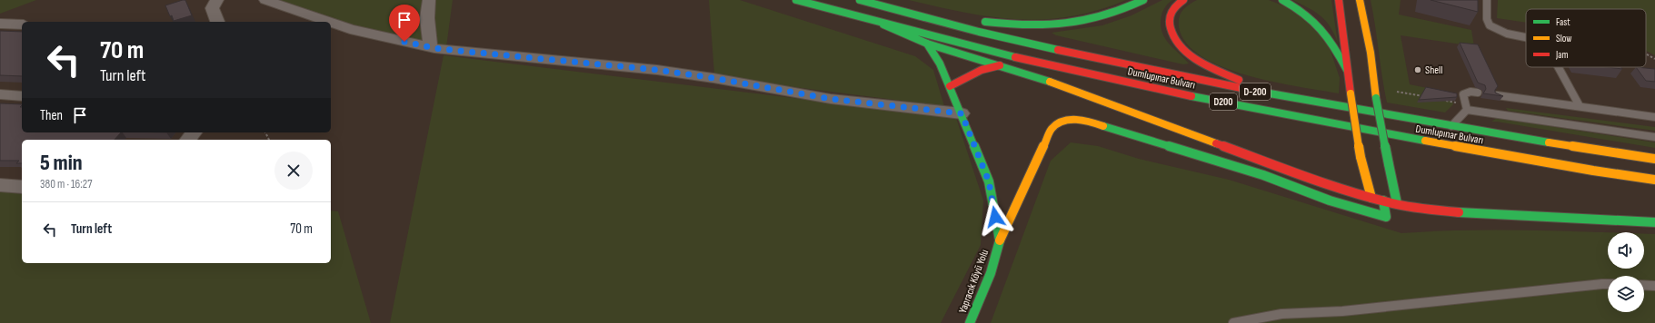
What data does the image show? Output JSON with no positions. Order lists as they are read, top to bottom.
{
  "streets": {
    "main road": [
      "Dumlupınar Bulvarı",
      "D-200",
      "D200",
      "Yapracık Köyü Yolu"
    ]
  },
  "places": ["Shell"],
  "legend": ["Fast", "Slow", "Jam"],
  "page": {
    "turn": ["70 m", "Turn left"],
    "then": "Then",
    "heading": ["5 min", "380 m · 16:27"],
    "list": [
      {
        "name": "Turn left",
        "value": "70 m"
      }
    ]
  }
}
